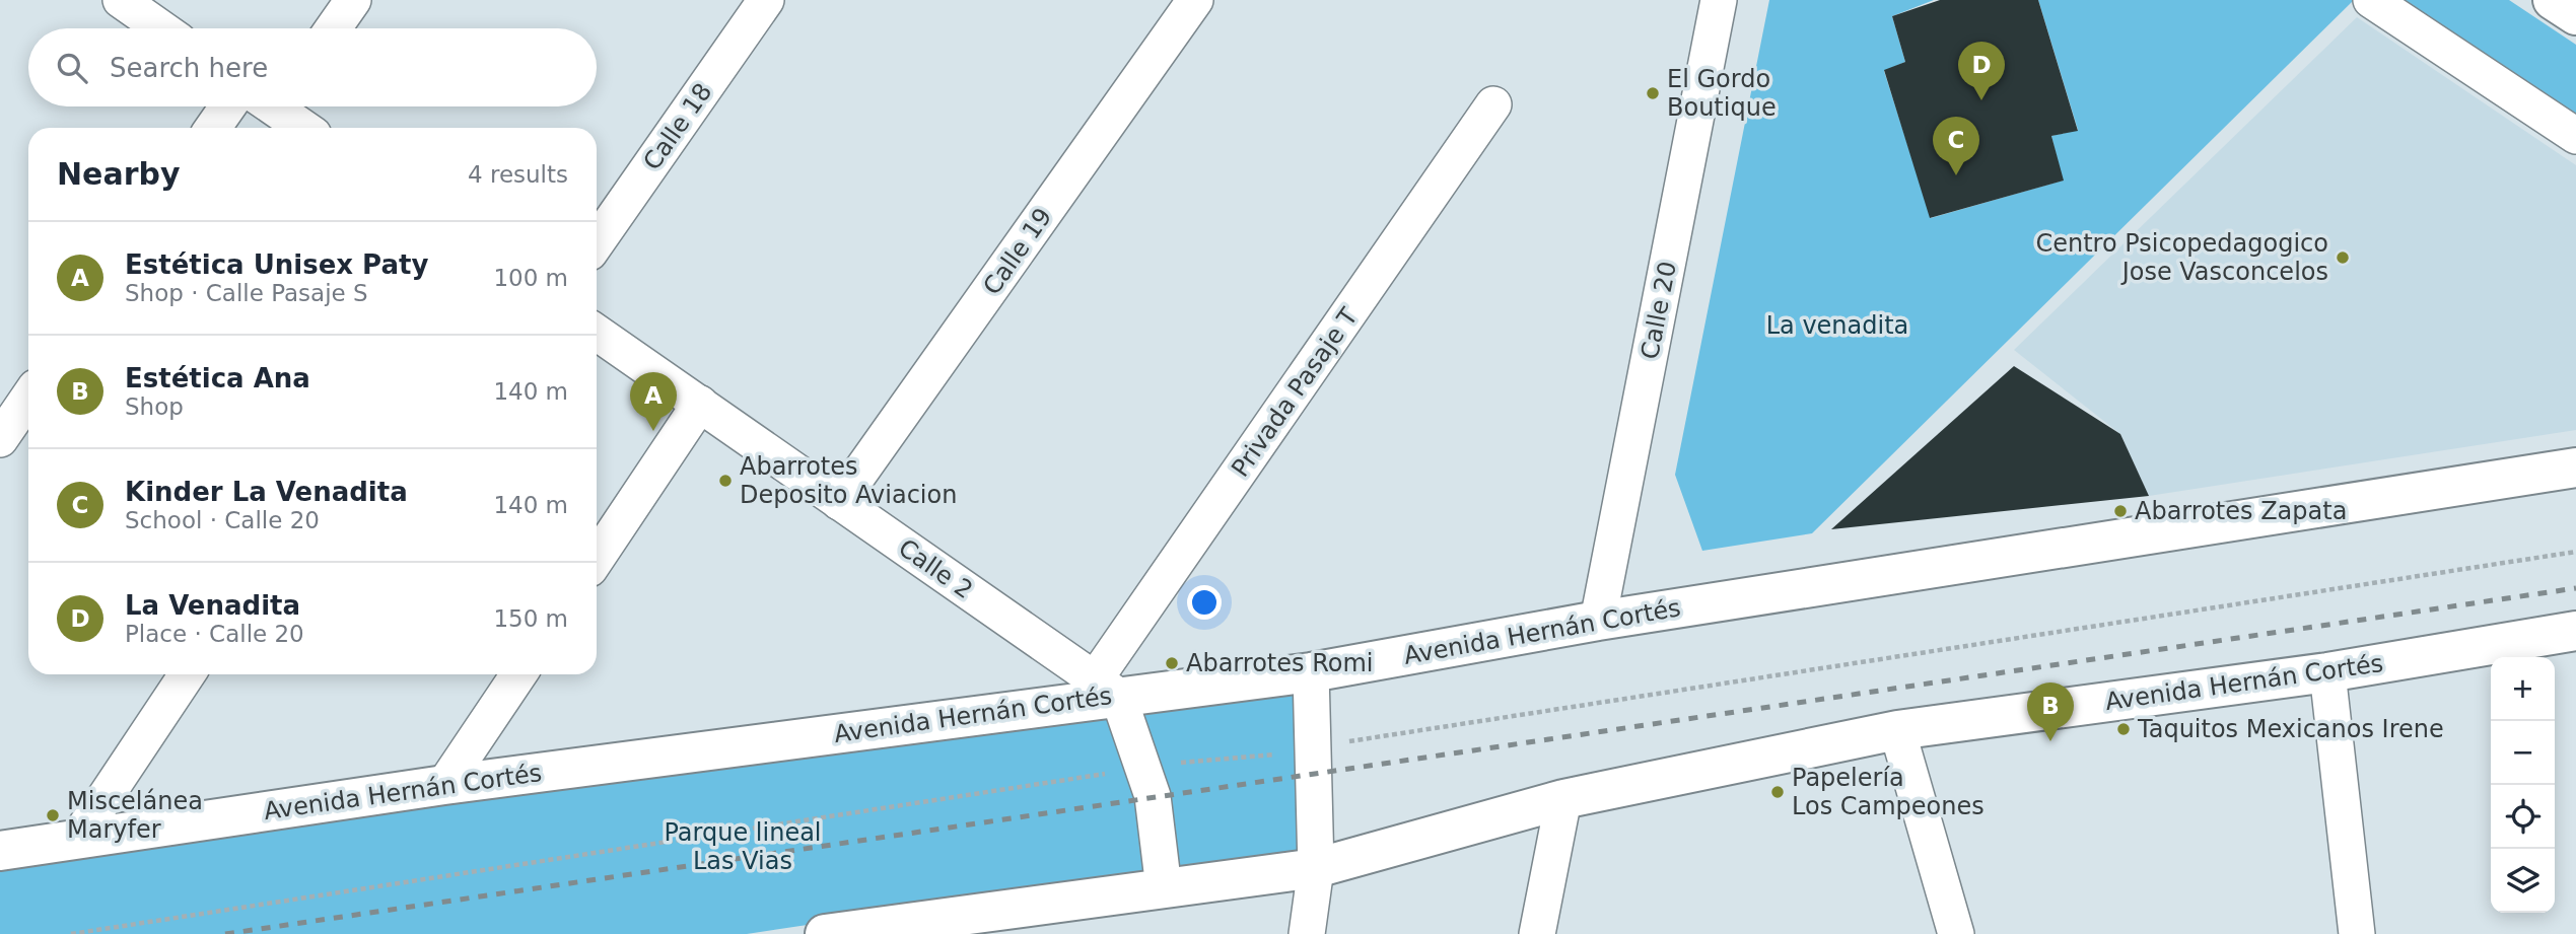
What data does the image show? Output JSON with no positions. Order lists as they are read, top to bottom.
{
  "streets": {
    "main road": ["Avenida Hernán Cortés"],
    "street": [
      "Calle 18",
      "Calle 19",
      "Calle 20",
      "Privada Pasaje T",
      "Calle 2"
    ]
  },
  "crossings": [
    ["Calle 19", "Calle 2"],
    ["Calle 20", "Avenida Hernán Cortés"],
    ["Privada Pasaje T", "Calle 2"],
    ["Privada Pasaje T", "Avenida Hernán Cortés"],
    ["Calle 2", "Avenida Hernán Cortés"]
  ],
  "parks": ["La venadita", "Parque lineal Las Vias"],
  "places": [
    "El Gordo Boutique",
    "Centro Psicopedagogico Jose Vasconcelos",
    "Abarrotes Deposito Aviacion",
    "Abarrotes Zapata",
    "Abarrotes Romi",
    "Taquitos Mexicanos Irene",
    "Papelería Los Campeones",
    "Miscelánea Maryfer"
  ],
  "page": {
    "search": "Search here",
    "pins": [
      "D",
      "C",
      "A",
      "B"
    ],
    "heading": ["Nearby", "4 results"],
    "list": [
      {
        "mark": "A",
        "name": "Estética Unisex Paty",
        "note": "Shop · Calle Pasaje S",
        "value": "100 m"
      },
      {
        "mark": "B",
        "name": "Estética Ana",
        "note": "Shop",
        "value": "140 m"
      },
      {
        "mark": "C",
        "name": "Kinder La Venadita",
        "note": "School · Calle 20",
        "value": "140 m"
      },
      {
        "mark": "D",
        "name": "La Venadita",
        "note": "Place · Calle 20",
        "value": "150 m"
      }
    ],
    "map_buttons": ["+", "−"]
  }
}
